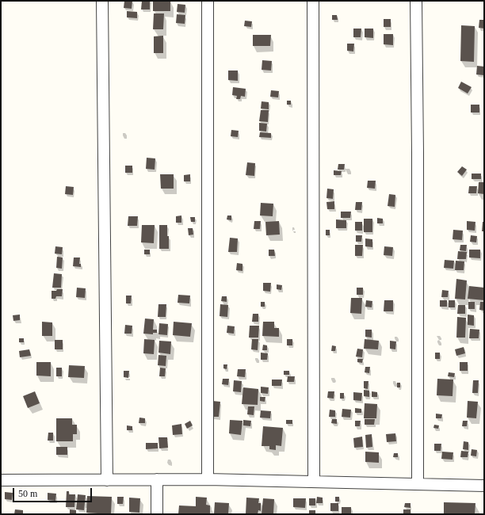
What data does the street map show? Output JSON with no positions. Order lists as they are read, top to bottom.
{
  "scale_bar": "50 m"
}
